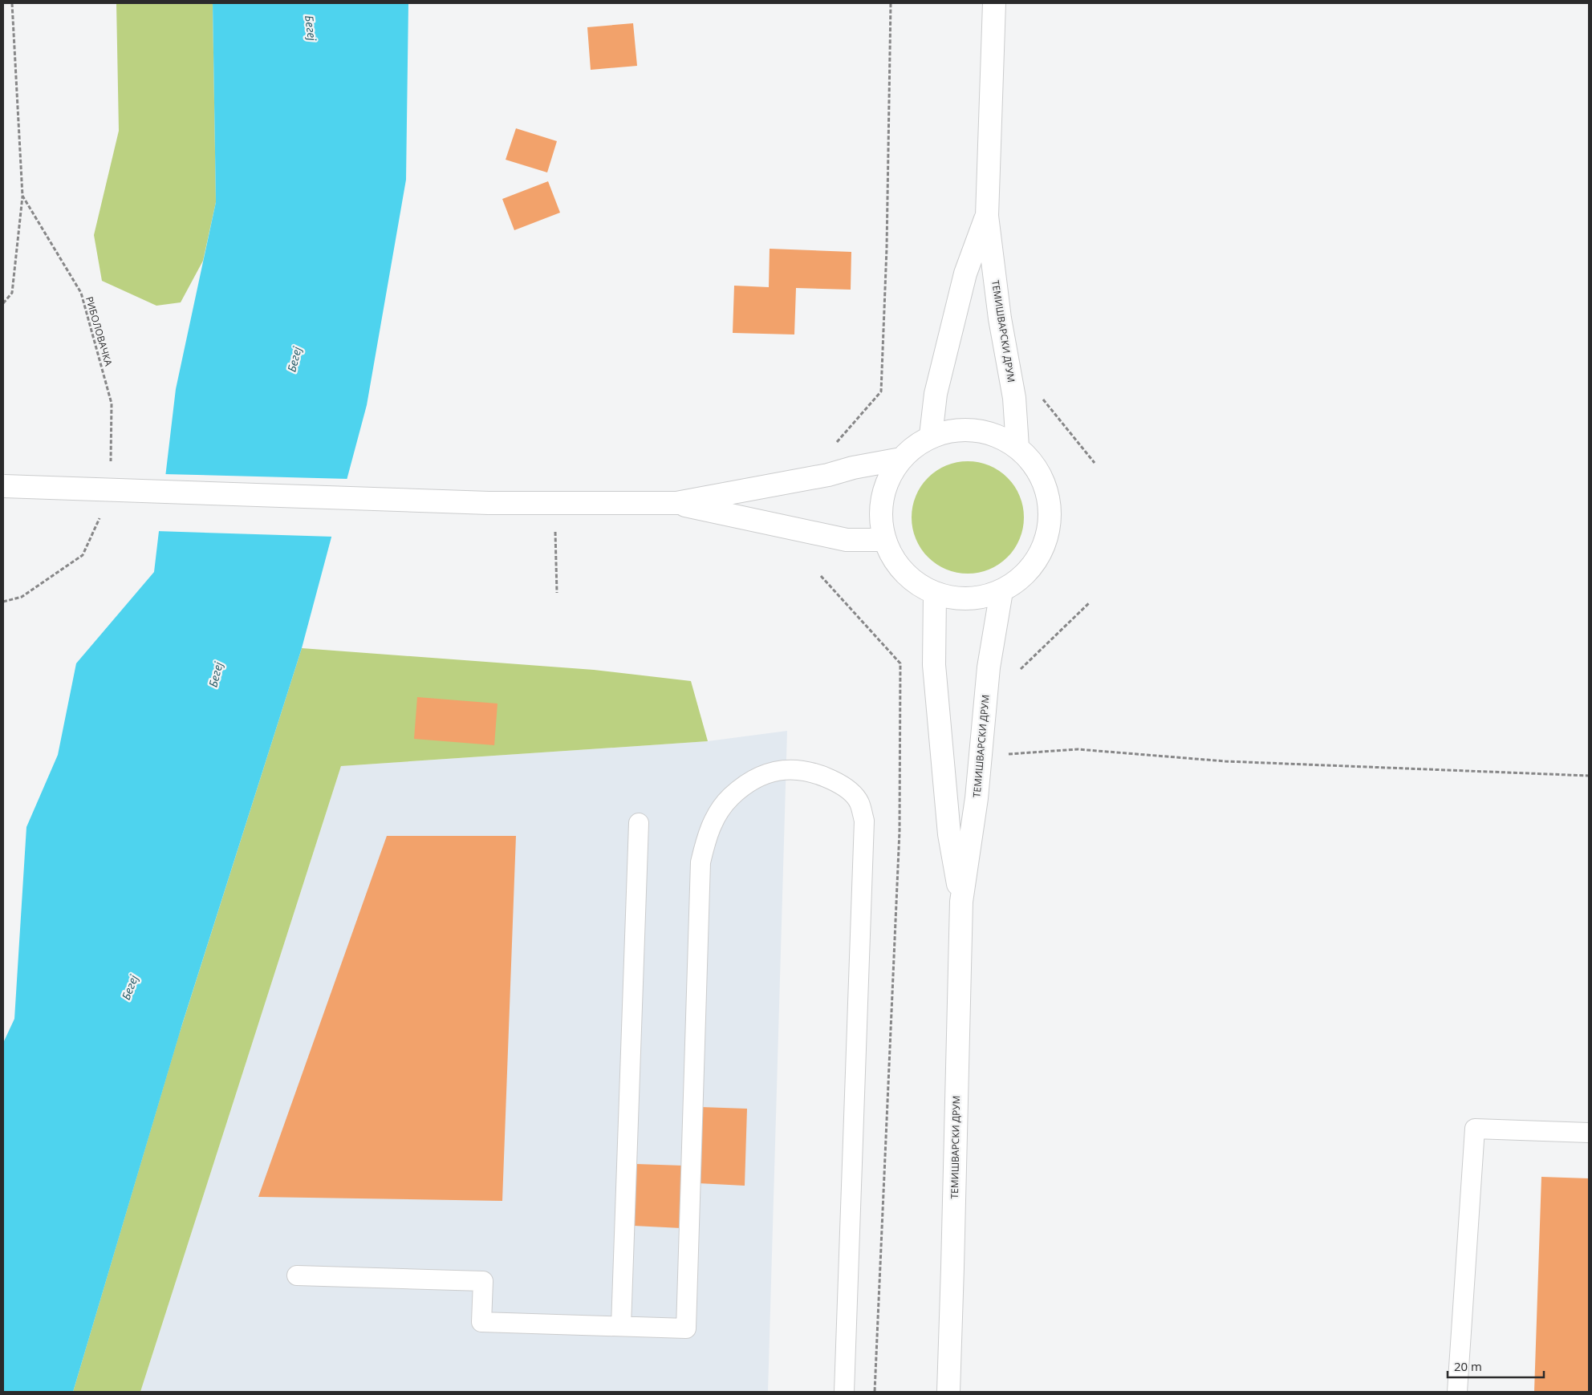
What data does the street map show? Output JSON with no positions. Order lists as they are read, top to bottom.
{
  "streets": {
    "main road": ["ТЕМИШВАРСКИ ДРУМ"],
    "path": ["РИБОЛОВАЧКА"]
  },
  "water": ["Бегеј"],
  "scale_bar": "20 m"
}
